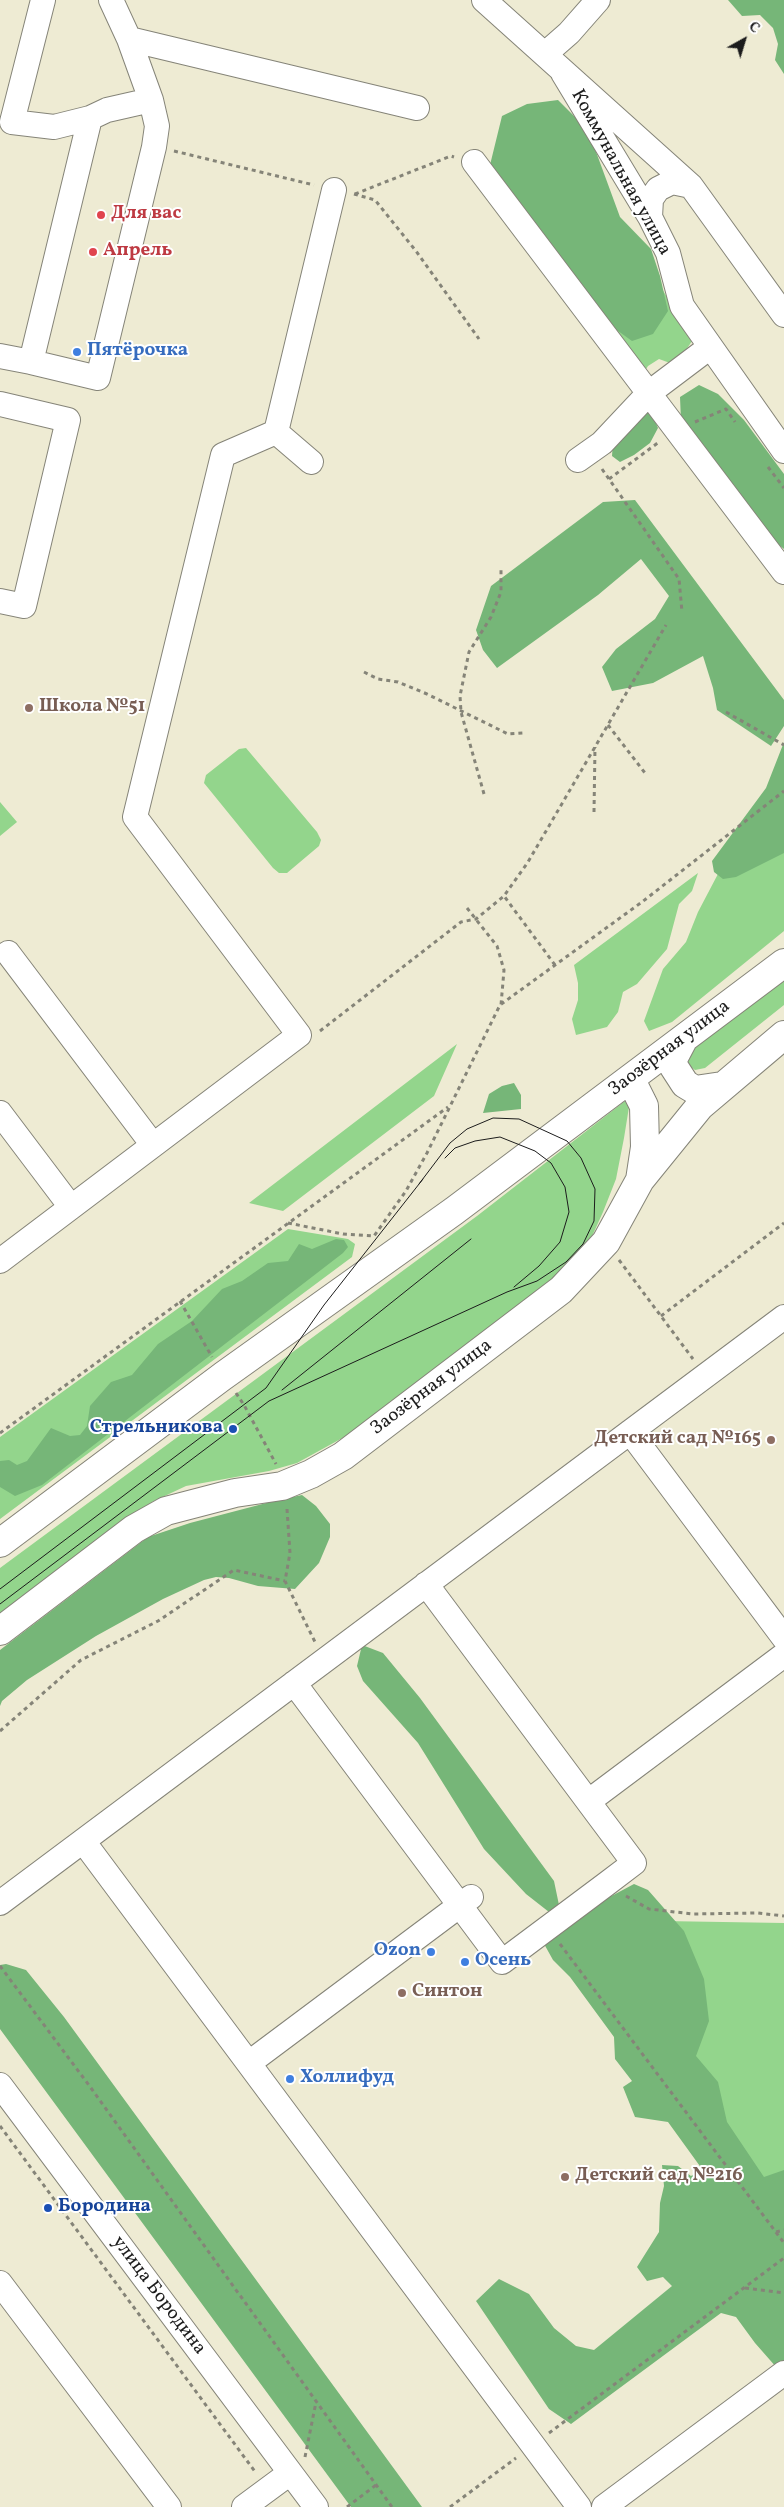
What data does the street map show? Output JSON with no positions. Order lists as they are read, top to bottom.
{
  "streets": {
    "main road": ["Заозёрная улица"],
    "street": ["Коммунальная улица", "улица Бородина"]
  },
  "places": [
    "Для вас",
    "Апрель",
    "Пятёрочка",
    "Школа №51",
    "Стрельникова",
    "Детский сад №165",
    "Ozon",
    "Осень",
    "Синтон",
    "Холлифуд",
    "Детский сад №216",
    "Бородина"
  ],
  "north": "top right"
}
